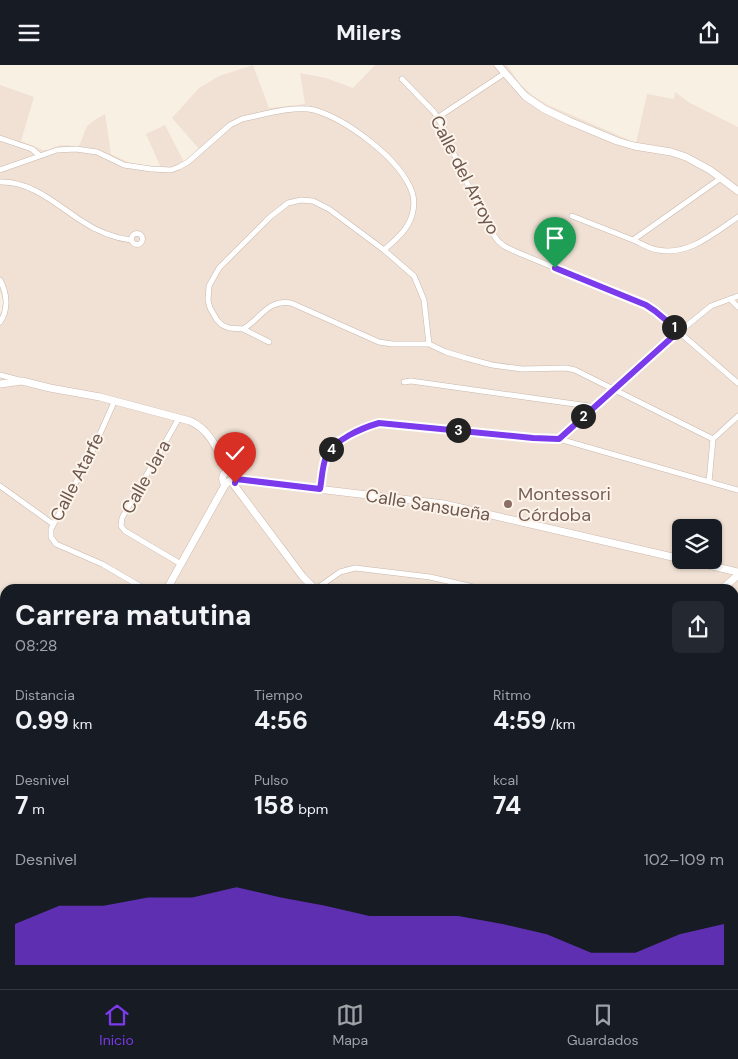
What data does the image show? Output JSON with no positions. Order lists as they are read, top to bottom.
{
  "streets": {
    "street": [
      "Calle del Arroyo",
      "Calle Atarfe",
      "Calle Jara",
      "Calle Sansueña"
    ]
  },
  "places": ["Montessori Córdoba"],
  "page": {
    "header": "Milers",
    "pins": [
      "1",
      "2",
      "3",
      "4"
    ],
    "heading": ["Carrera matutina", "08:28"],
    "stats": [
      ["Distancia", "0.99 km"],
      ["Tiempo", "4:56"],
      ["Ritmo", "4:59 /km"],
      ["Desnivel", "7 m"],
      ["Pulso", "158 bpm"],
      ["kcal", "74"]
    ],
    "chart": ["Desnivel", "102–109 m"],
    "tabs": ["Inicio", "Mapa", "Guardados"]
  }
}
